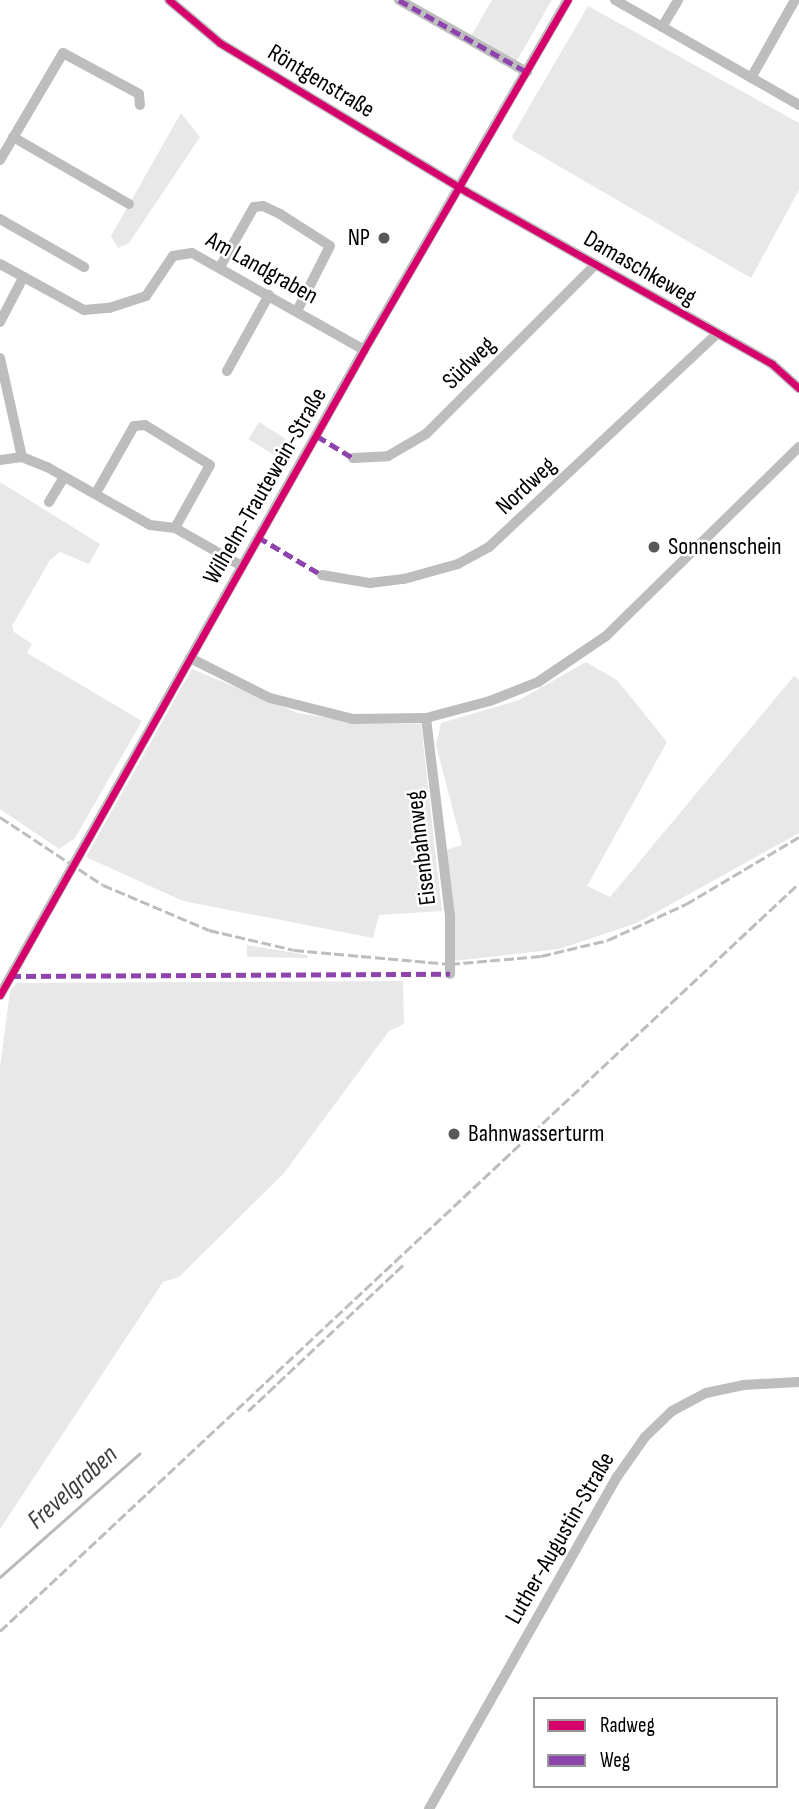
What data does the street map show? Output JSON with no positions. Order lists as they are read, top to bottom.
{
  "streets": {
    "street": [
      "Röntgenstraße",
      "Am Landgraben",
      "Damaschkeweg",
      "Südweg",
      "Wilhelm-Trautewein-Straße",
      "Nordweg",
      "Eisenbahnweg",
      "Luther-Augustin-Straße"
    ]
  },
  "crossings": [
    ["Röntgenstraße", "Damaschkeweg"],
    ["Röntgenstraße", "Wilhelm-Trautewein-Straße"],
    ["Am Landgraben", "Wilhelm-Trautewein-Straße"],
    ["Damaschkeweg", "Südweg"],
    ["Damaschkeweg", "Wilhelm-Trautewein-Straße"],
    ["Damaschkeweg", "Nordweg"]
  ],
  "water": ["Frevelgraben"],
  "places": ["NP", "Sonnenschein", "Bahnwasserturm"],
  "legend": ["Radweg", "Weg"]
}
